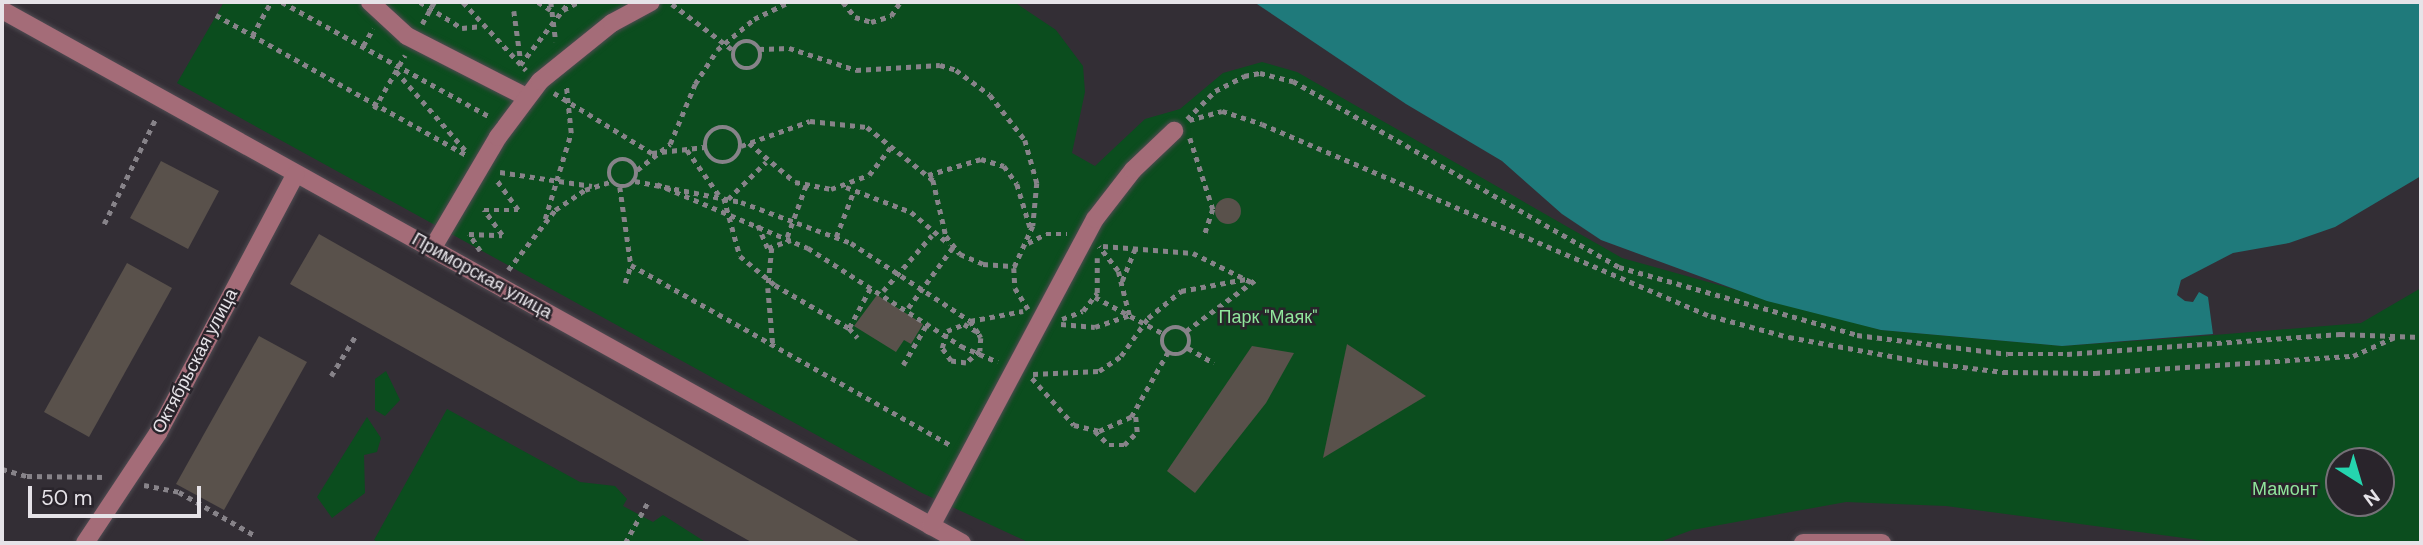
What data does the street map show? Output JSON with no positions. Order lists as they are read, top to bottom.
{
  "streets": {
    "street": ["Приморская улица", "Октябрьская улица"]
  },
  "crossings": [
    ["Приморская улица", "Октябрьская улица"]
  ],
  "parks": ["Парк \"Маяк\"", "Мамонт"],
  "scale_bar": "50 m",
  "north": "bottom right"
}
